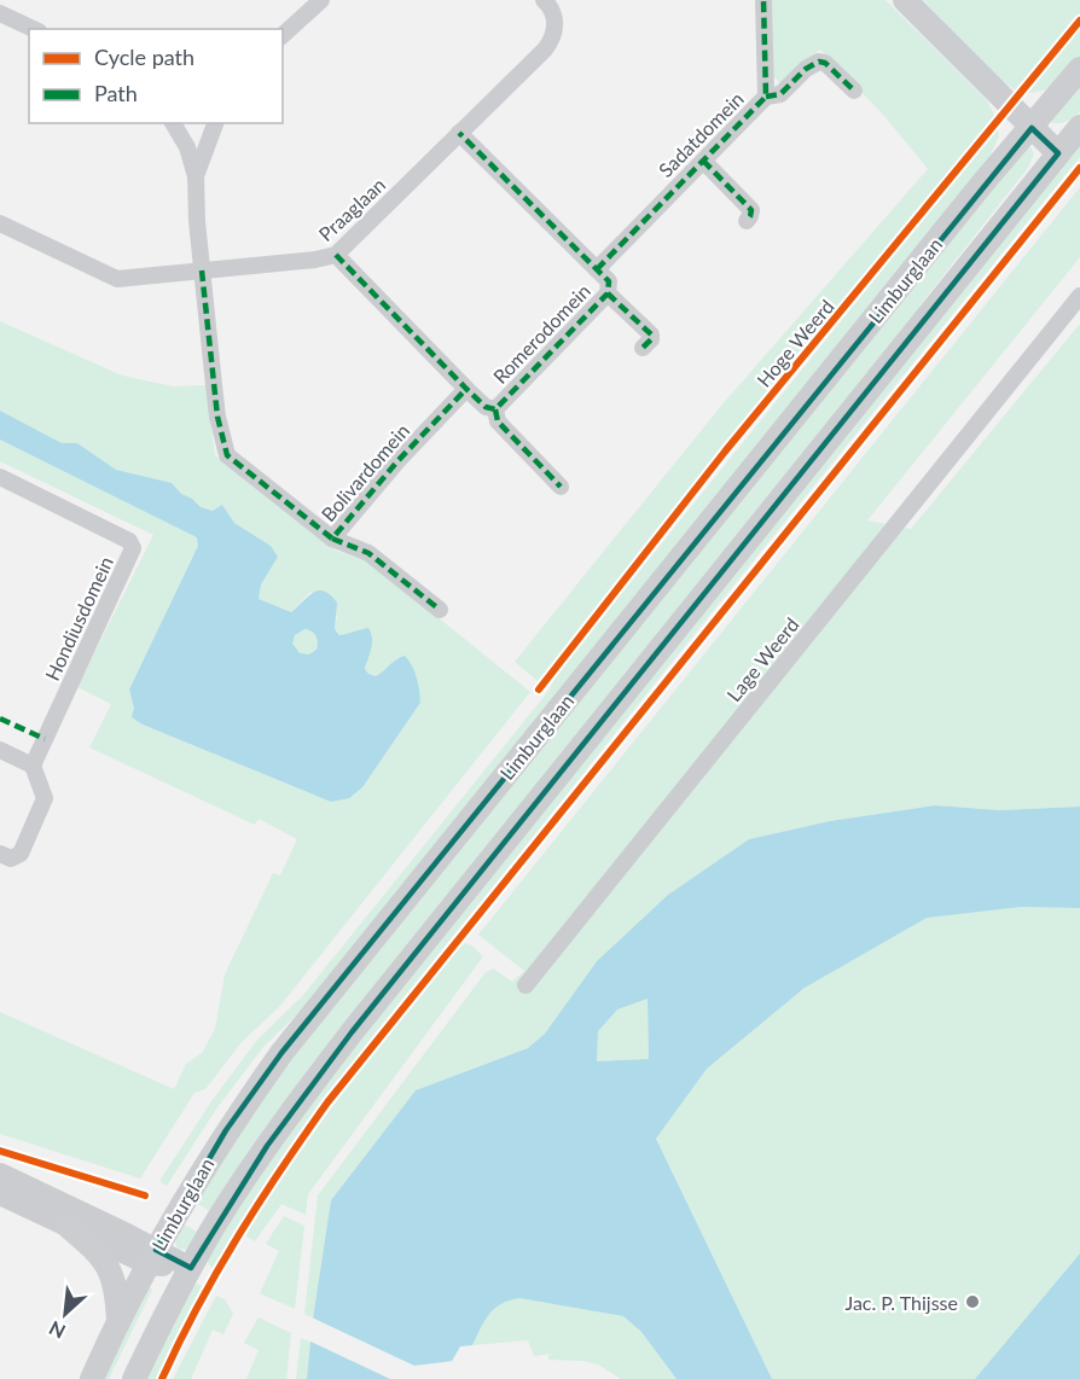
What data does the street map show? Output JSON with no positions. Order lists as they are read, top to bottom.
{
  "streets": {
    "main road": ["Limburglaan"],
    "street": [
      "Sadatdomein",
      "Praaglaan",
      "Romerodomein",
      "Bolivardomein",
      "Hondiusdomein",
      "Lage Weerd"
    ],
    "cycle path": ["Hoge Weerd"]
  },
  "crossings": [
    ["Sadatdomein", "Romerodomein"],
    ["Praaglaan", "Romerodomein"],
    ["Praaglaan", "Bolivardomein"],
    ["Romerodomein", "Bolivardomein"]
  ],
  "places": ["Jac. P. Thijsse"],
  "legend": ["Cycle path", "Path"],
  "north": "bottom left"
}
